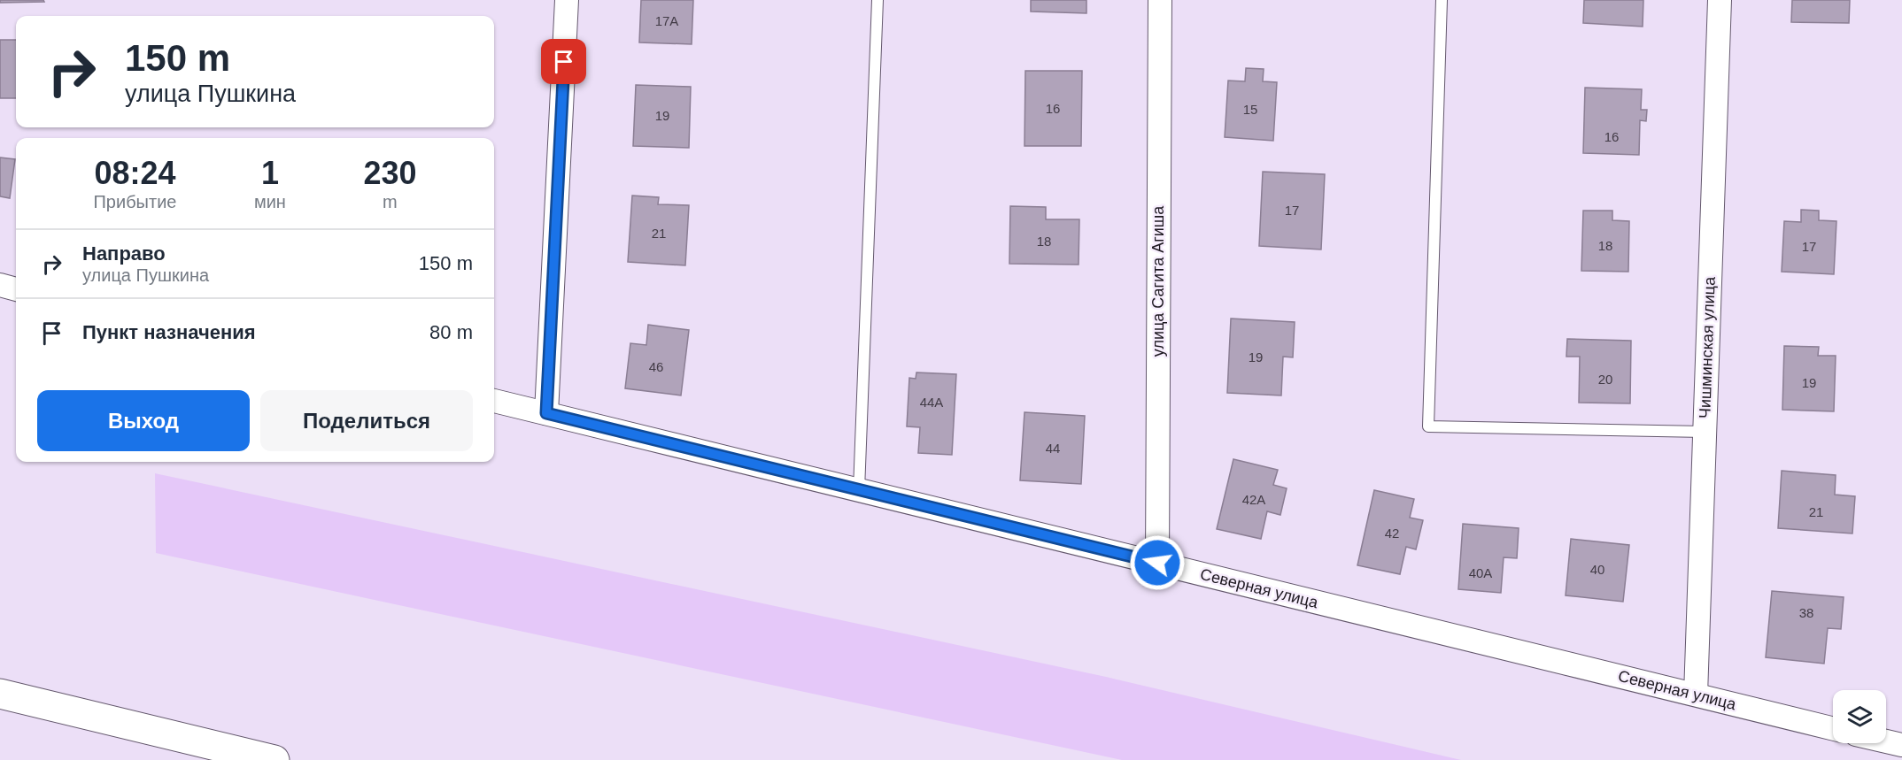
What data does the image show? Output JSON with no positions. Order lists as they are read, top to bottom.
{
  "streets": {
    "street": ["улица Сагита Агиша", "Чишминская улица", "Северная улица"]
  },
  "crossings": [
    ["улица Сагита Агиша", "Северная улица"],
    ["Чишминская улица", "Северная улица"]
  ],
  "house_numbers": [
    "17А",
    "16",
    "15",
    "19",
    "16",
    "17",
    "21",
    "18",
    "18",
    "17",
    "19",
    "46",
    "20",
    "19",
    "44А",
    "44",
    "42А",
    "21",
    "42",
    "40",
    "40А",
    "38"
  ],
  "page": {
    "turn": ["150 m", "улица Пушкина"],
    "eta": [
      "08:24",
      "Прибытие",
      "1",
      "мин",
      "230",
      "m"
    ],
    "list": [
      {
        "name": "Направо",
        "note": "улица Пушкина",
        "value": "150 m"
      },
      {
        "name": "Пункт назначения",
        "value": "80 m"
      }
    ],
    "buttons": ["Выход", "Поделиться"]
  }
}
